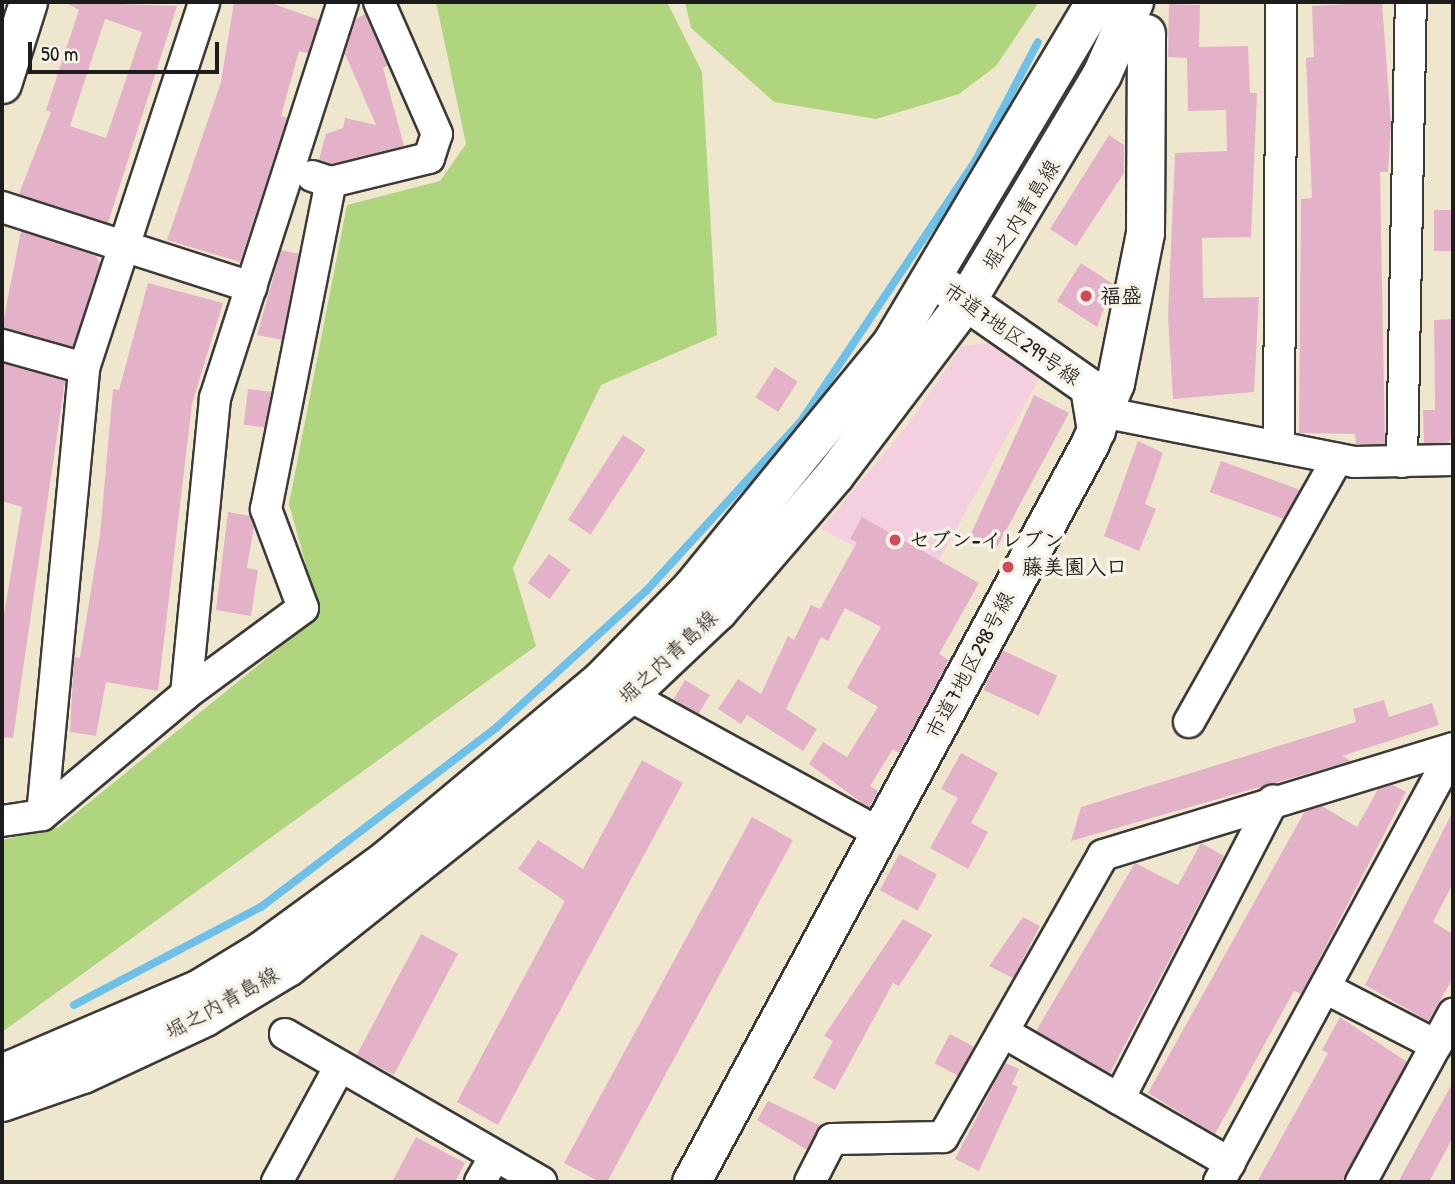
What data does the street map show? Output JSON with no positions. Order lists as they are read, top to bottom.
{
  "streets": {
    "main road": ["堀之内青島線"],
    "street": ["市道7地区299号線", "市道7地区298号線"]
  },
  "crossings": [
    ["堀之内青島線", "市道7地区299号線"],
    ["堀之内青島線", "市道7地区298号線"],
    ["市道7地区299号線", "市道7地区298号線"]
  ],
  "places": ["福盛", "セブン-イレブン", "藤美園入口"],
  "scale_bar": "50 m"
}
